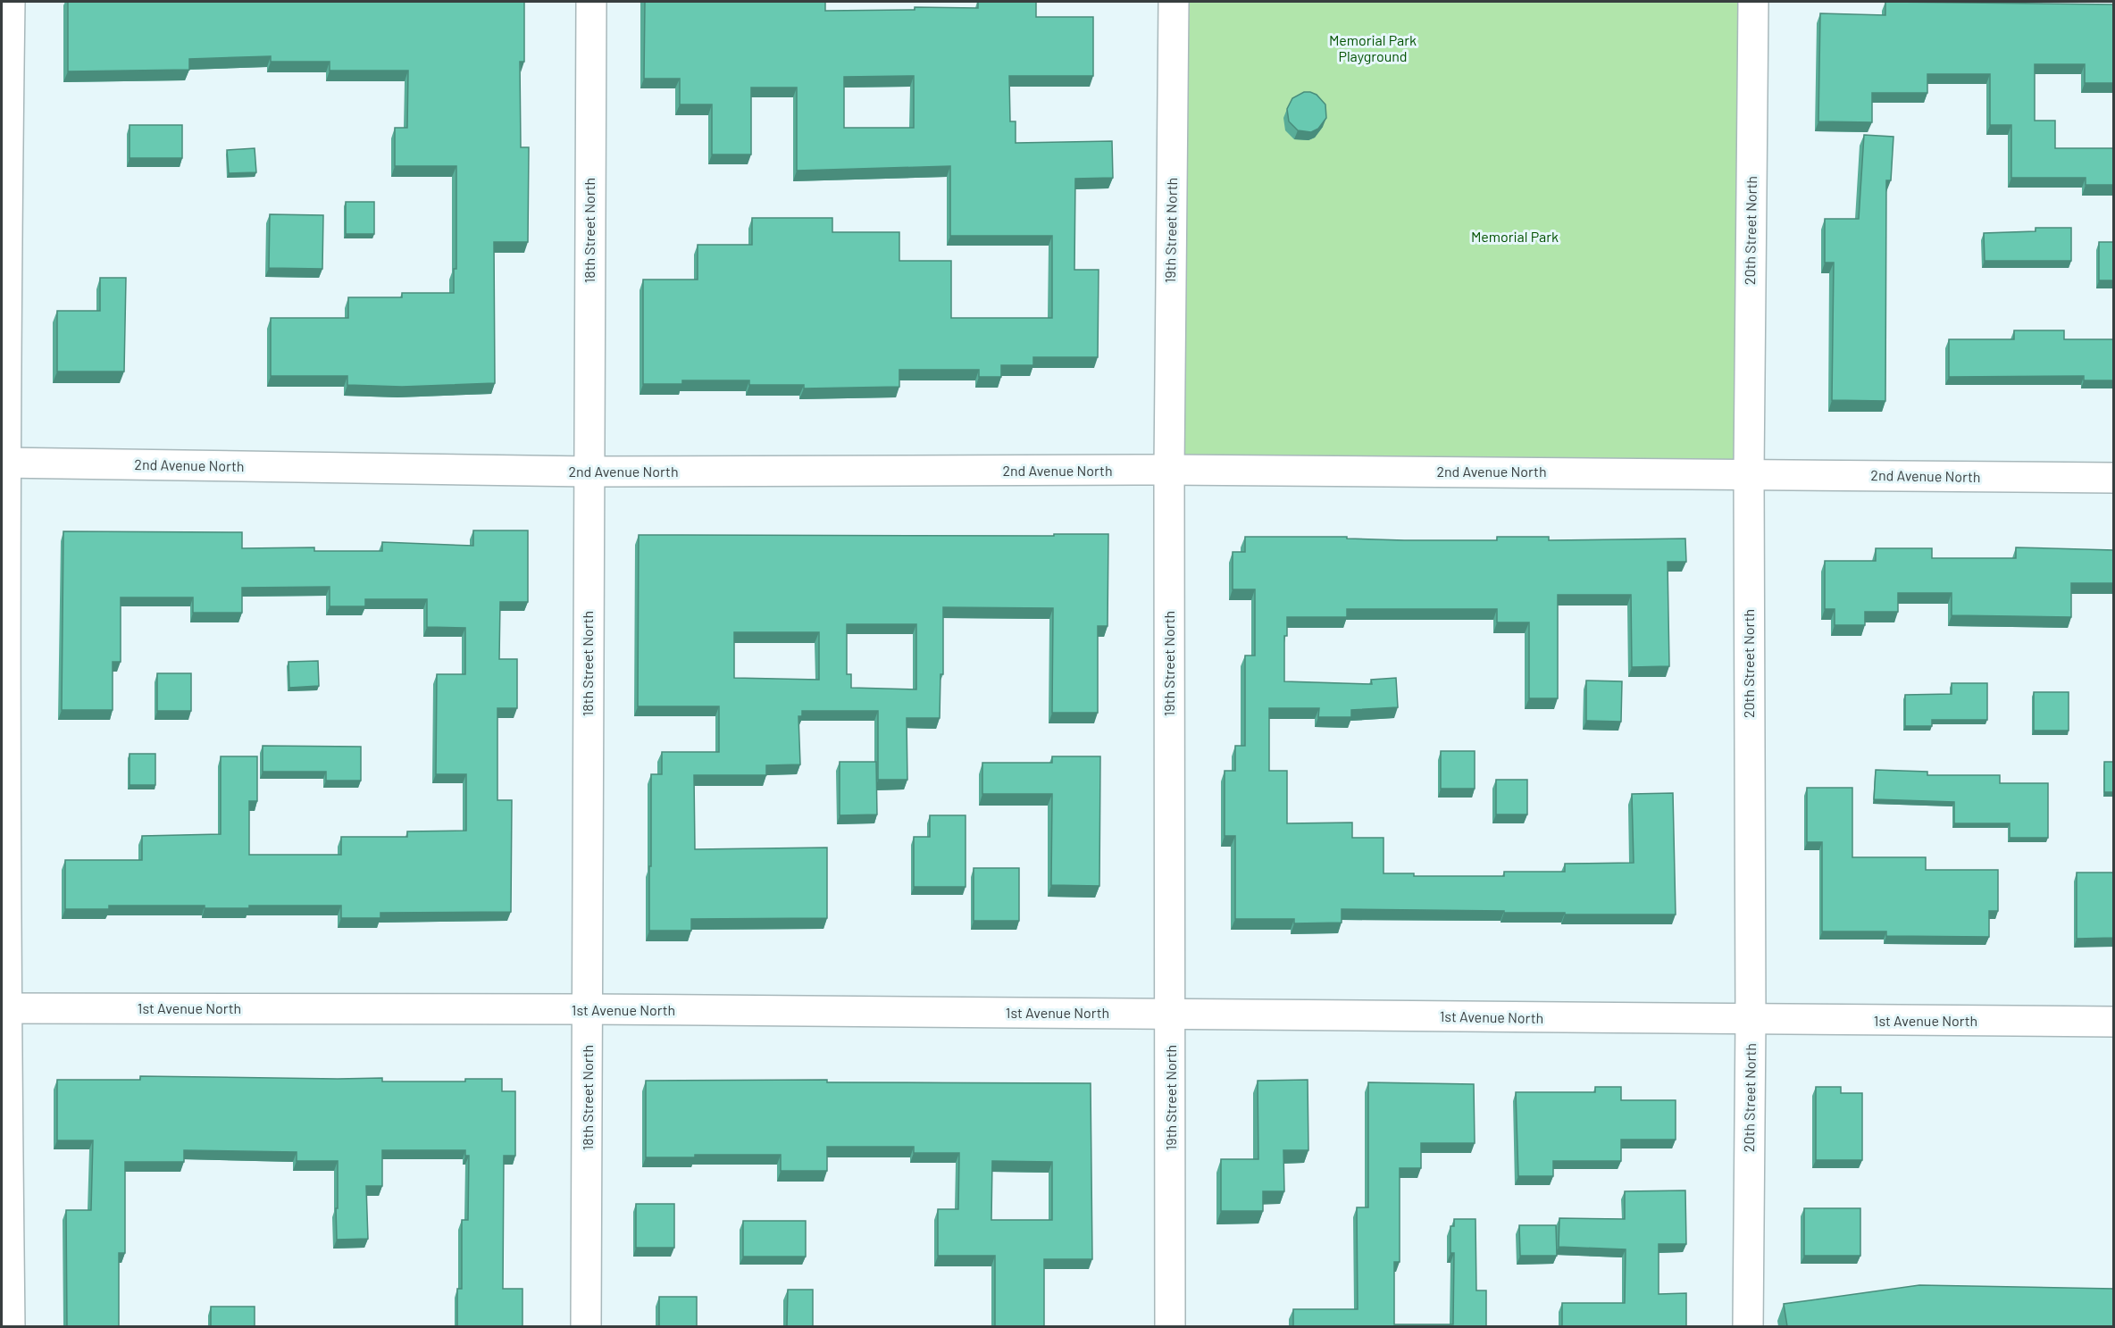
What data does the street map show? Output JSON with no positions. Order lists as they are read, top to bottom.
{
  "streets": {
    "street": [
      "18th Street North",
      "19th Street North",
      "20th Street North",
      "2nd Avenue North",
      "1st Avenue North"
    ]
  },
  "crossings": [
    ["18th Street North", "2nd Avenue North"],
    ["18th Street North", "1st Avenue North"],
    ["19th Street North", "2nd Avenue North"],
    ["19th Street North", "1st Avenue North"],
    ["20th Street North", "2nd Avenue North"],
    ["20th Street North", "1st Avenue North"]
  ],
  "parks": ["Memorial Park Playground", "Memorial Park"]
}
